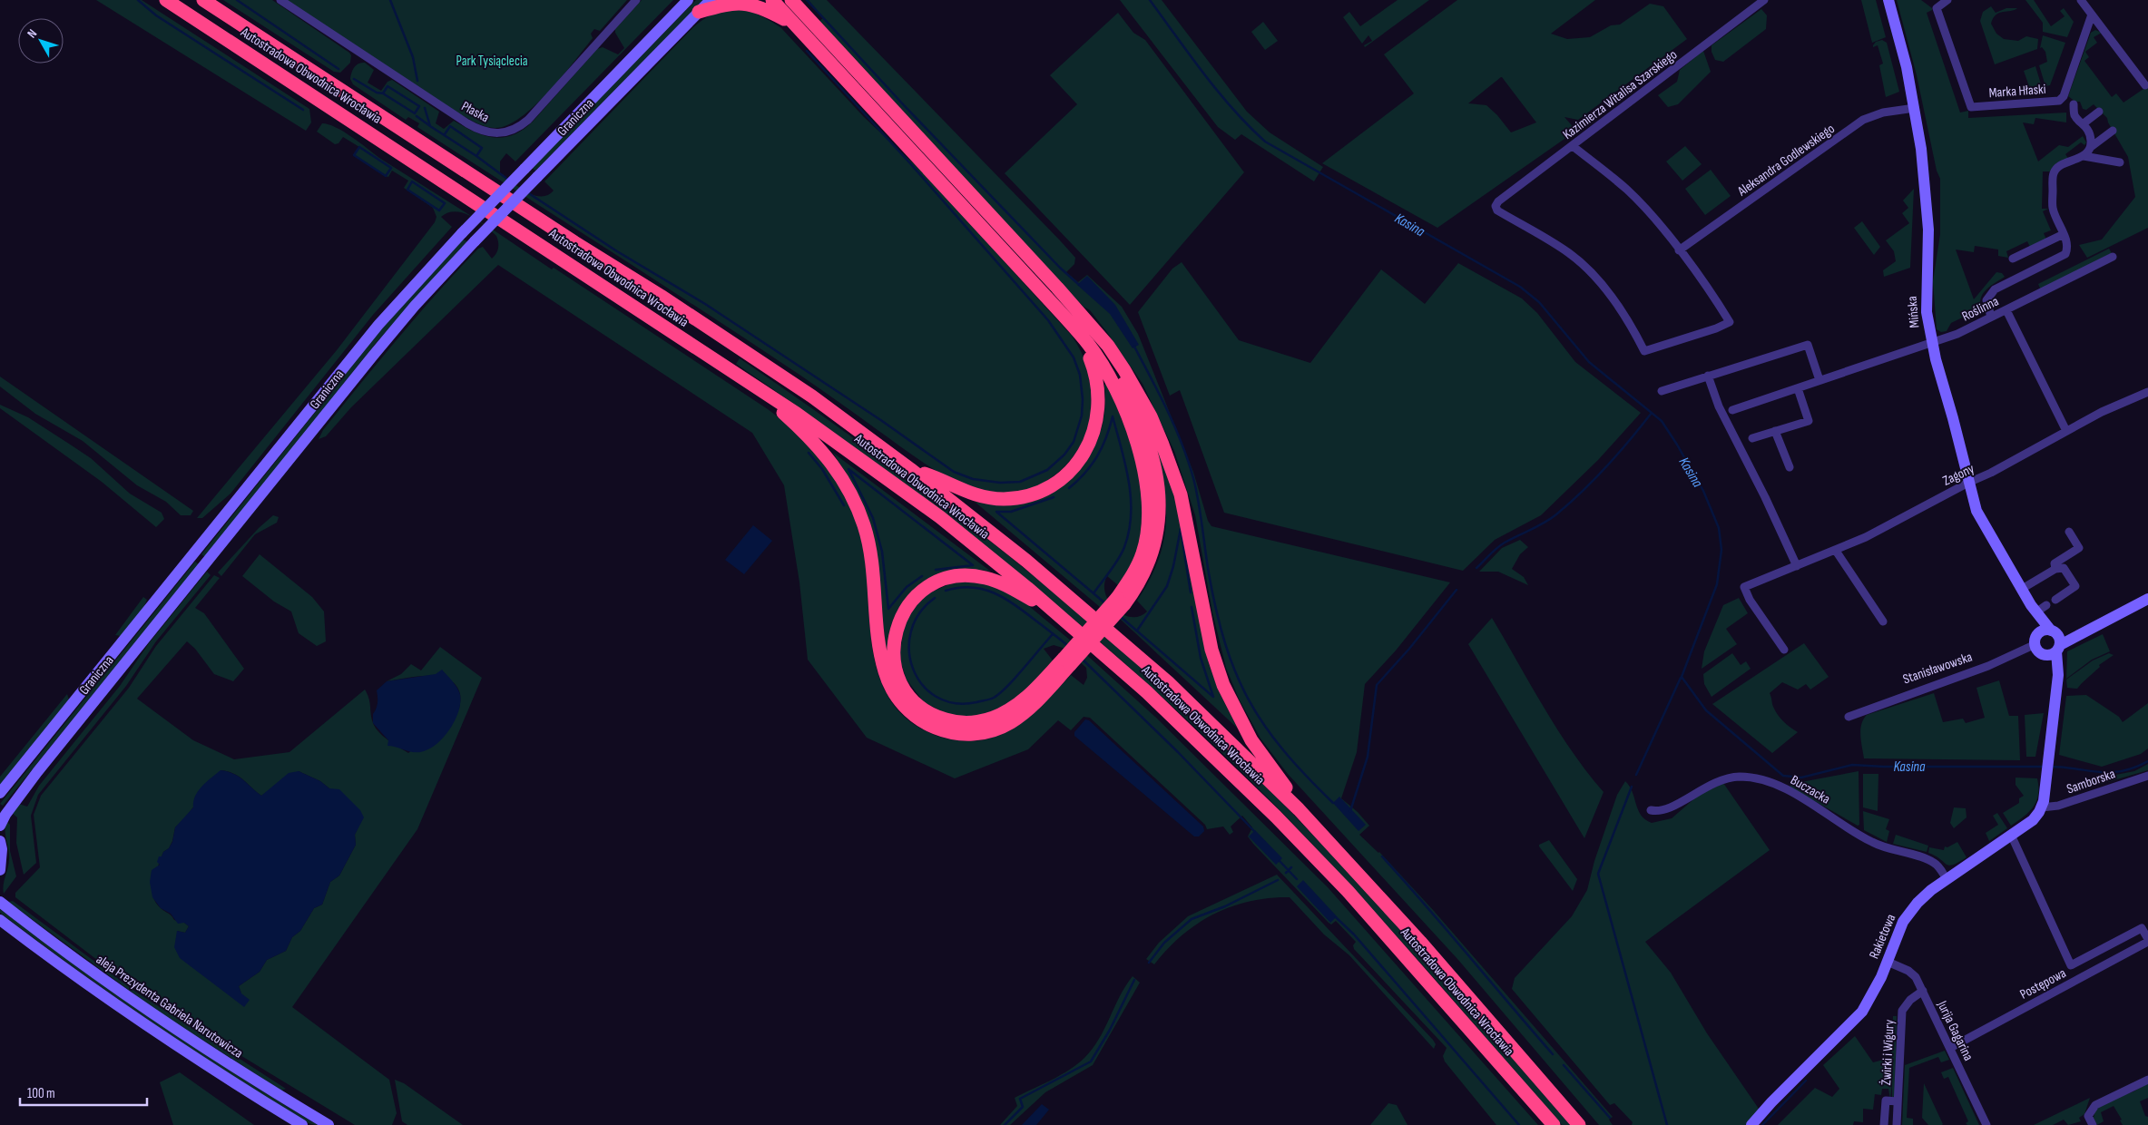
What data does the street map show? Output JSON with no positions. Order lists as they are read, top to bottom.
{
  "streets": {
    "highway": ["Autostradowa Obwodnica Wrocławia"],
    "street": [
      "Marka Hłaski",
      "Kazimierza Witalisa Szarskiego",
      "Płaska",
      "Graniczna",
      "Aleksandra Godlewskiego",
      "Roślinna",
      "Mińska",
      "Zagony",
      "Stanisławowska",
      "Samborska",
      "Buczacka",
      "Rakietowa",
      "Postępowa",
      "aleja Prezydenta Gabriela Narutowicza",
      "Jurija Gagarina",
      "Żwirki i Wigury"
    ]
  },
  "crossings": [
    ["Kazimierza Witalisa Szarskiego", "Aleksandra Godlewskiego"],
    ["Aleksandra Godlewskiego", "Mińska"],
    ["Roślinna", "Mińska"],
    ["Mińska", "Zagony"],
    ["Mińska", "Stanisławowska"],
    ["Samborska", "Rakietowa"],
    ["Buczacka", "Rakietowa"],
    ["Rakietowa", "Jurija Gagarina"],
    ["Postępowa", "Jurija Gagarina"],
    ["Jurija Gagarina", "Żwirki i Wigury"]
  ],
  "water": ["Kasina"],
  "parks": ["Park Tysiąclecia"],
  "scale_bar": "100 m",
  "north": "top left"
}
